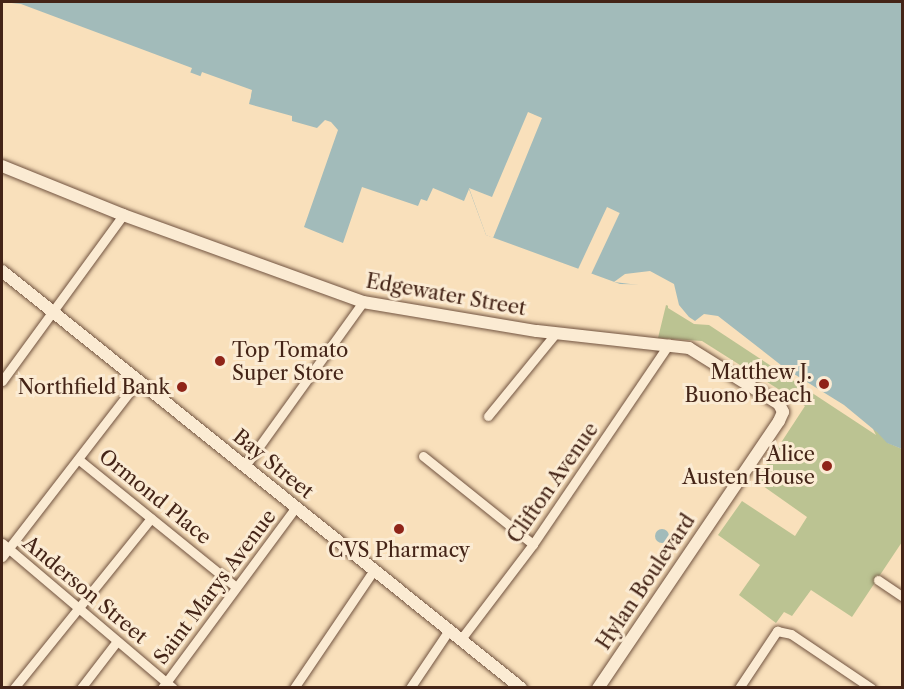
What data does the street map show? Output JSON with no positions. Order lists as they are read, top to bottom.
{
  "streets": {
    "street": [
      "Edgewater Street",
      "Bay Street",
      "Clifton Avenue",
      "Ormond Place",
      "Hylan Boulevard",
      "Saint Marys Avenue",
      "Anderson Street"
    ]
  },
  "crossings": [
    ["Edgewater Street", "Clifton Avenue"],
    ["Edgewater Street", "Hylan Boulevard"],
    ["Bay Street", "Clifton Avenue"],
    ["Bay Street", "Saint Marys Avenue"],
    ["Ormond Place", "Saint Marys Avenue"],
    ["Saint Marys Avenue", "Anderson Street"]
  ],
  "places": [
    "Top Tomato Super Store",
    "Matthew J. Buono Beach",
    "Northfield Bank",
    "Alice Austen House",
    "CVS Pharmacy"
  ]
}
